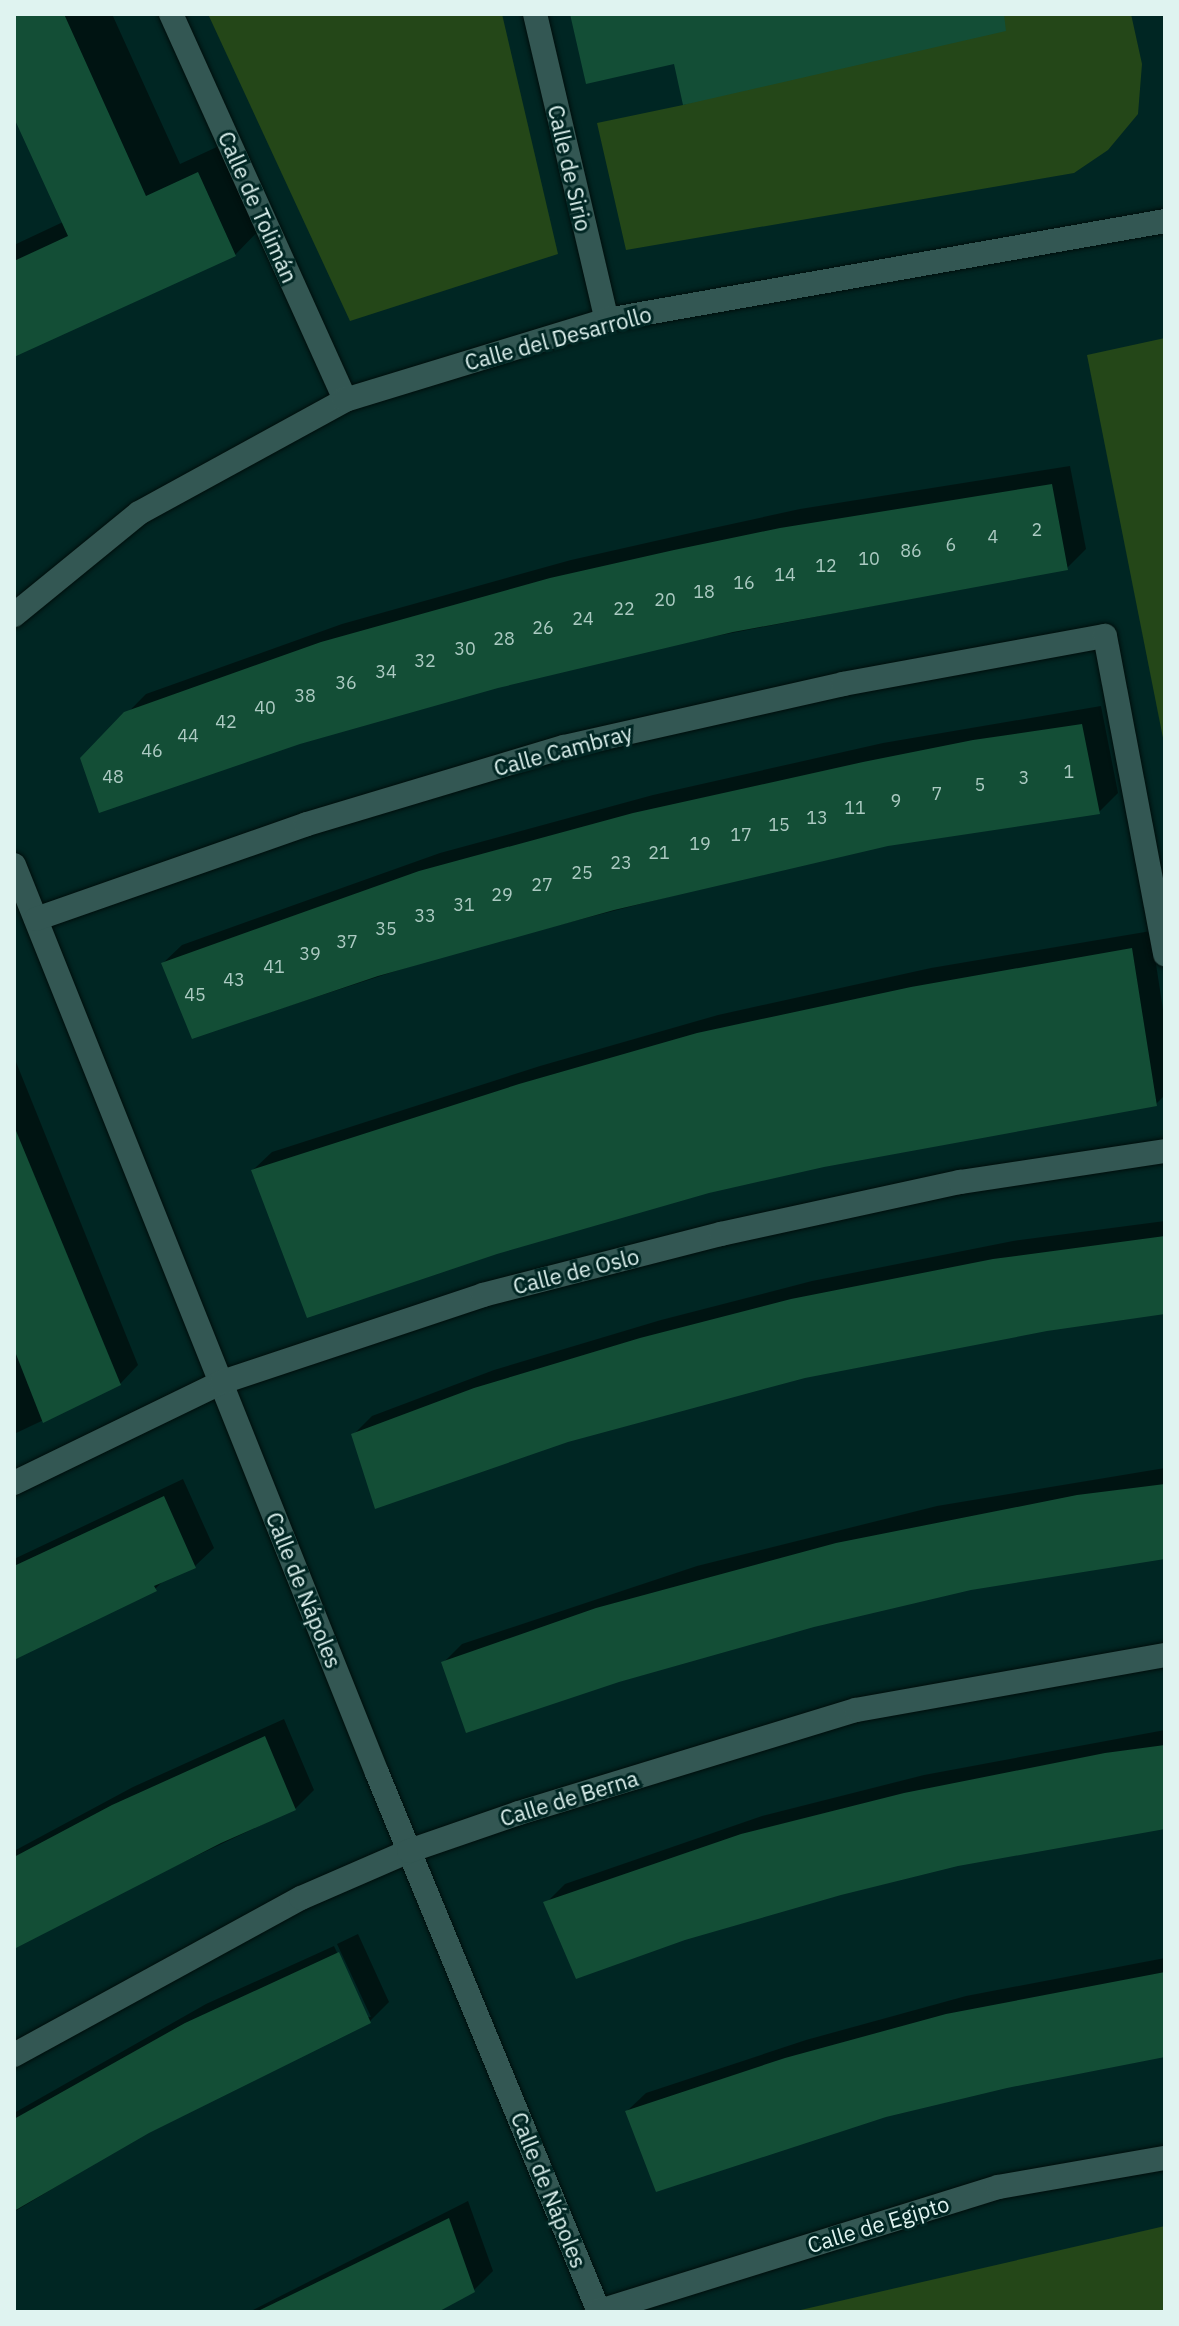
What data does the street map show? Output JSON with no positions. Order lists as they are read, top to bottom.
{
  "streets": {
    "street": [
      "Calle de Sirio",
      "Calle de Tolimán",
      "Calle del Desarrollo",
      "Calle Cambray",
      "Calle de Oslo",
      "Calle de Nápoles",
      "Calle de Berna",
      "Calle de Egipto"
    ]
  },
  "crossings": [
    ["Calle de Sirio", "Calle del Desarrollo"],
    ["Calle de Tolimán", "Calle del Desarrollo"],
    ["Calle Cambray", "Calle de Nápoles"],
    ["Calle de Oslo", "Calle de Nápoles"],
    ["Calle de Nápoles", "Calle de Berna"],
    ["Calle de Nápoles", "Calle de Egipto"]
  ],
  "house_numbers": [
    "2",
    "4",
    "6",
    "86",
    "10",
    "12",
    "14",
    "16",
    "18",
    "20",
    "22",
    "24",
    "26",
    "28",
    "30",
    "32",
    "34",
    "36",
    "38",
    "40",
    "42",
    "44",
    "46",
    "1",
    "48",
    "3",
    "5",
    "7",
    "9",
    "11",
    "13",
    "15",
    "17",
    "19",
    "21",
    "23",
    "25",
    "27",
    "29",
    "31",
    "33",
    "35",
    "37",
    "39",
    "41",
    "43",
    "45"
  ]
}
